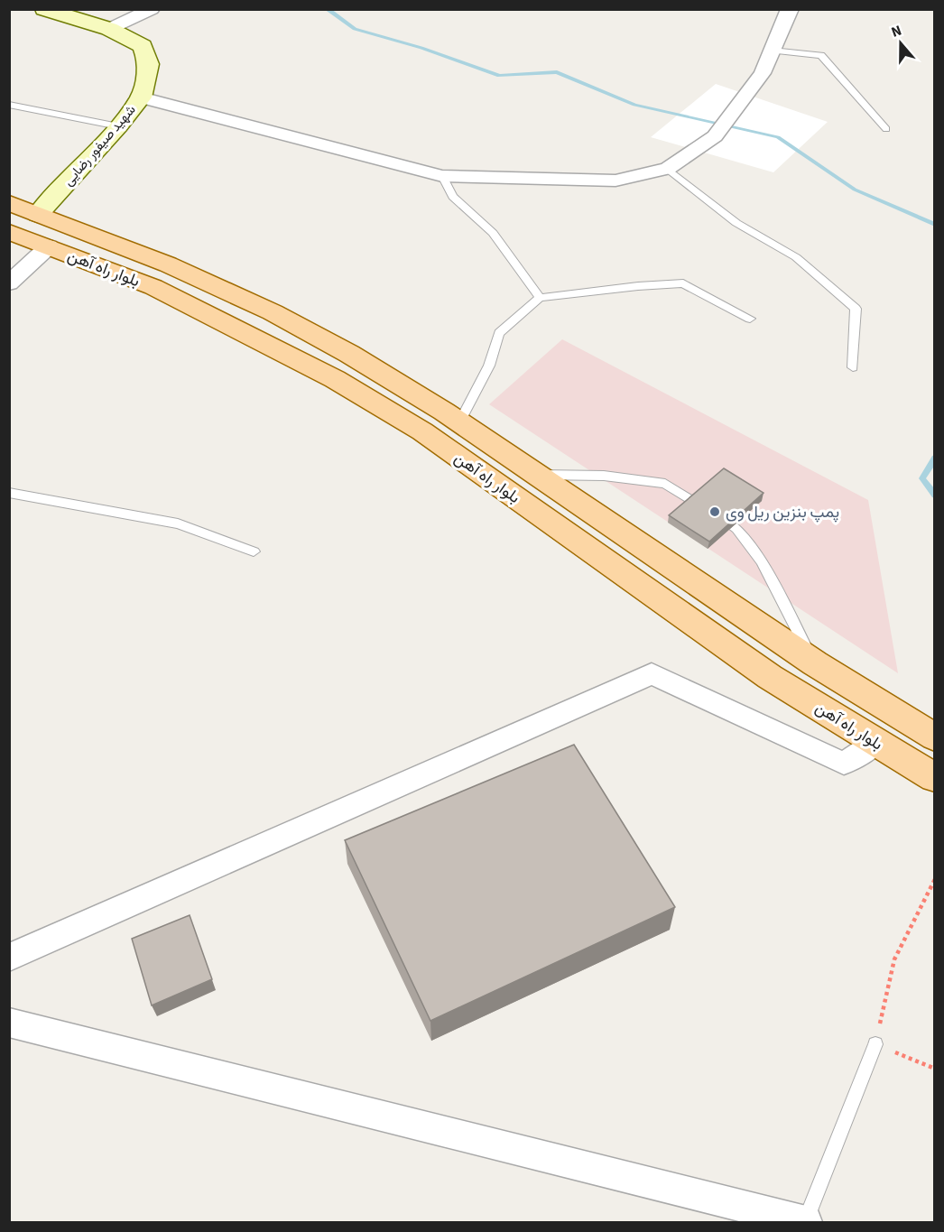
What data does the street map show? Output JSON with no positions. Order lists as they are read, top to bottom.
{
  "streets": {
    "main road": ["بلوار راه آهن"],
    "street": ["شهید صیفور رضایی"]
  },
  "crossings": [
    ["شهید صیفور رضایی", "بلوار راه آهن"]
  ],
  "places": ["پمپ بنزین ریل وی"],
  "north": "top"
}
